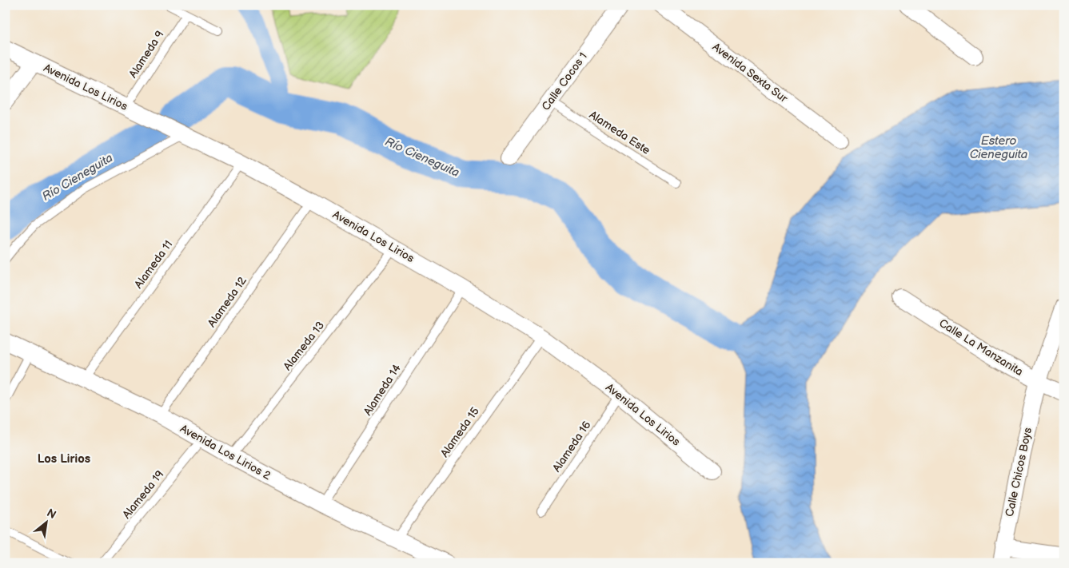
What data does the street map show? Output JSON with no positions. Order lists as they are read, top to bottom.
{
  "streets": {
    "street": [
      "Avenida Sexta Sur",
      "Calle Cocos 1",
      "Avenida Los Lirios",
      "Calle La Manzanita",
      "Avenida Los Lirios 2",
      "Calle Chicos Boys"
    ],
    "lane": [
      "Alameda 9",
      "Alameda Este",
      "Alameda 11",
      "Alameda 12",
      "Alameda 13",
      "Alameda 14",
      "Alameda 15",
      "Alameda 16",
      "Alameda 19"
    ]
  },
  "crossings": [
    ["Alameda 9", "Avenida Los Lirios"],
    ["Calle Cocos 1", "Alameda Este"],
    ["Avenida Los Lirios", "Alameda 11"],
    ["Avenida Los Lirios", "Alameda 12"],
    ["Avenida Los Lirios", "Alameda 13"],
    ["Avenida Los Lirios", "Alameda 14"],
    ["Avenida Los Lirios", "Alameda 15"],
    ["Avenida Los Lirios", "Alameda 16"],
    ["Alameda 11", "Avenida Los Lirios 2"],
    ["Alameda 12", "Avenida Los Lirios 2"],
    ["Alameda 13", "Avenida Los Lirios 2"],
    ["Calle La Manzanita", "Calle Chicos Boys"],
    ["Alameda 14", "Avenida Los Lirios 2"],
    ["Alameda 15", "Avenida Los Lirios 2"],
    ["Avenida Los Lirios 2", "Alameda 19"]
  ],
  "districts": ["Los Lirios"],
  "water": ["Estero Cieneguita", "Río Cieneguita"],
  "north": "top right"
}
